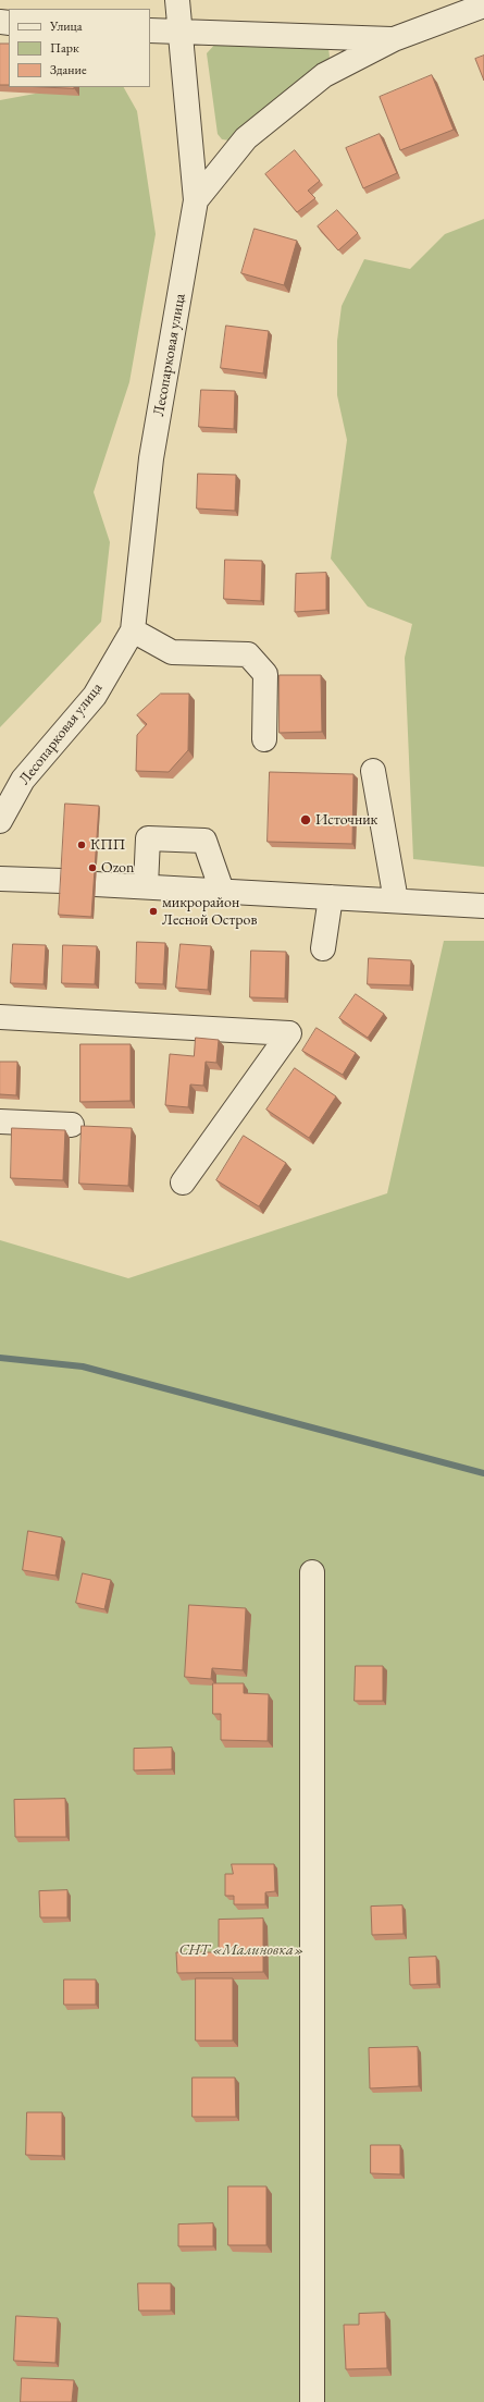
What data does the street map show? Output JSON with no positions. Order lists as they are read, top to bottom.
{
  "streets": {
    "street": ["Лесопарковая улица"]
  },
  "parks": ["СНТ «Малиновка»"],
  "places": [
    "Источник",
    "КПП",
    "Ozon",
    "микрорайон Лесной Остров"
  ],
  "legend": ["Улица", "Парк", "Здание"]
}
